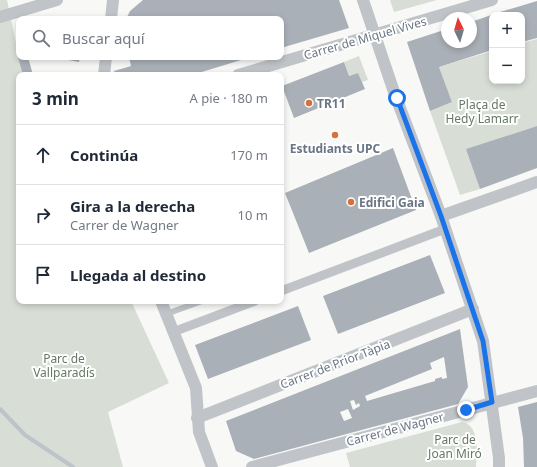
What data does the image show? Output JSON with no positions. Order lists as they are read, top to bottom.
{
  "streets": {
    "street": ["Carrer de Miquel Vives", "Carrer de Prior Tàpia", "Carrer de Wagner"]
  },
  "parks": ["Plaça de Hedy Lamarr", "Parc de Vallparadís", "Parc de Joan Miró"],
  "places": ["TR11", "Estudiants UPC", "Edifici Gaia"],
  "north": "top",
  "page": {
    "map_buttons": ["+", "−"],
    "search": "Buscar aquí",
    "heading": ["3 min", "A pie · 180 m"],
    "list": [
      ["Continúa", "170 m"],
      ["Gira a la derecha", "Carrer de Wagner", "10 m"],
      "Llegada al destino"
    ]
  }
}
